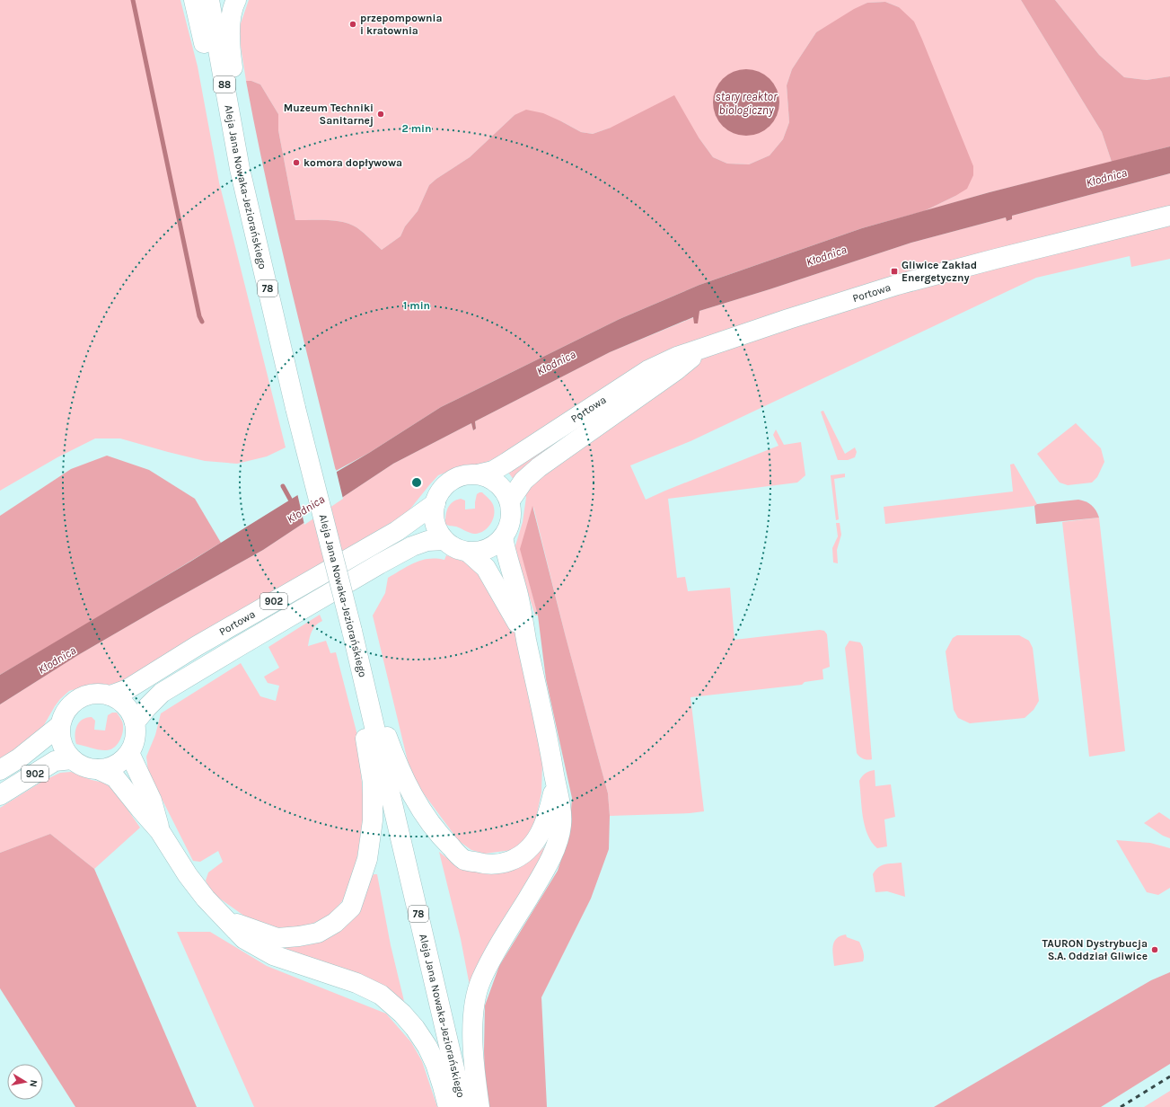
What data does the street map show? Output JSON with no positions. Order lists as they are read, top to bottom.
{
  "streets": {
    "main road": [
      "88",
      "Aleja Jana Nowaka-Jeziorańskiego",
      "78",
      "Portowa",
      "902"
    ]
  },
  "crossings": [
    ["Aleja Jana Nowaka-Jeziorańskiego", "78"],
    ["Portowa", "902"]
  ],
  "water": ["stary reaktor biologiczny", "Kłodnica"],
  "places": {
    "other": [
      "przepompownia i kratownia",
      "Muzeum Techniki Sanitarnej",
      "komora dopływowa",
      "TAURON Dystrybucja S.A. Oddział Gliwice"
    ],
    "transit": ["Gliwice Zakład Energetyczny"]
  },
  "north": "right",
  "rings": ["2 min", "1 min"]
}
